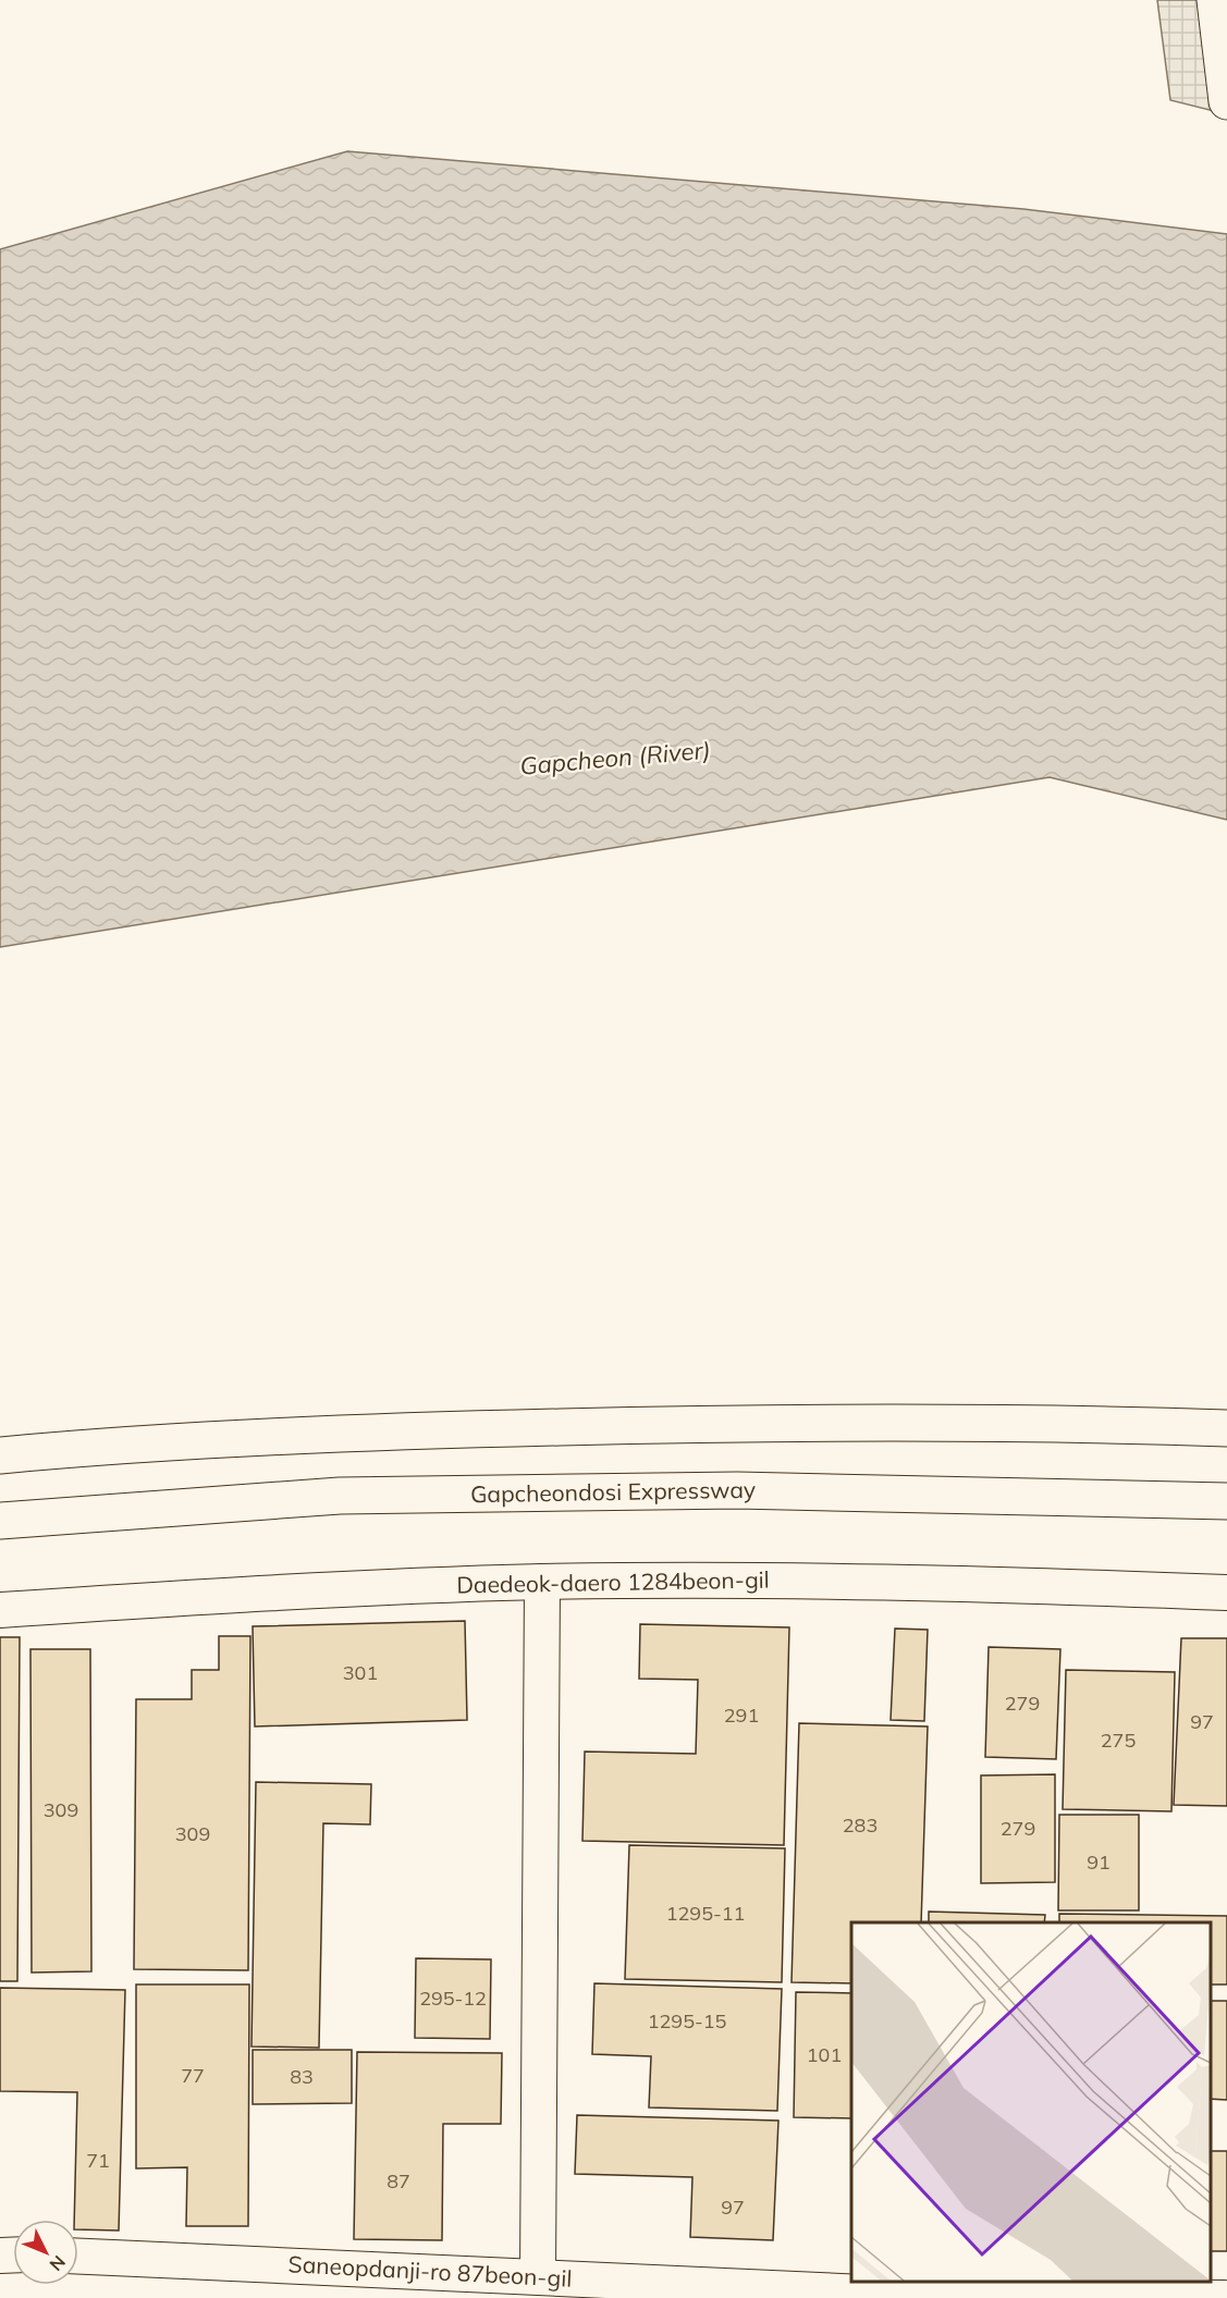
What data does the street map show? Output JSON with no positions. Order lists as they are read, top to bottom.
{
  "streets": {
    "main road": ["Gapcheondosi Expressway"],
    "street": ["Daedeok-daero 1284beon-gil", "Saneopdanji-ro 87beon-gil"]
  },
  "water": ["Gapcheon (River)"],
  "house_numbers": [
    "301",
    "279",
    "291",
    "97",
    "275",
    "309",
    "283",
    "279",
    "309",
    "91",
    "1295-11",
    "295-12",
    "1295-15",
    "101",
    "77",
    "83",
    "71",
    "87",
    "97"
  ],
  "north": "bottom right"
}
